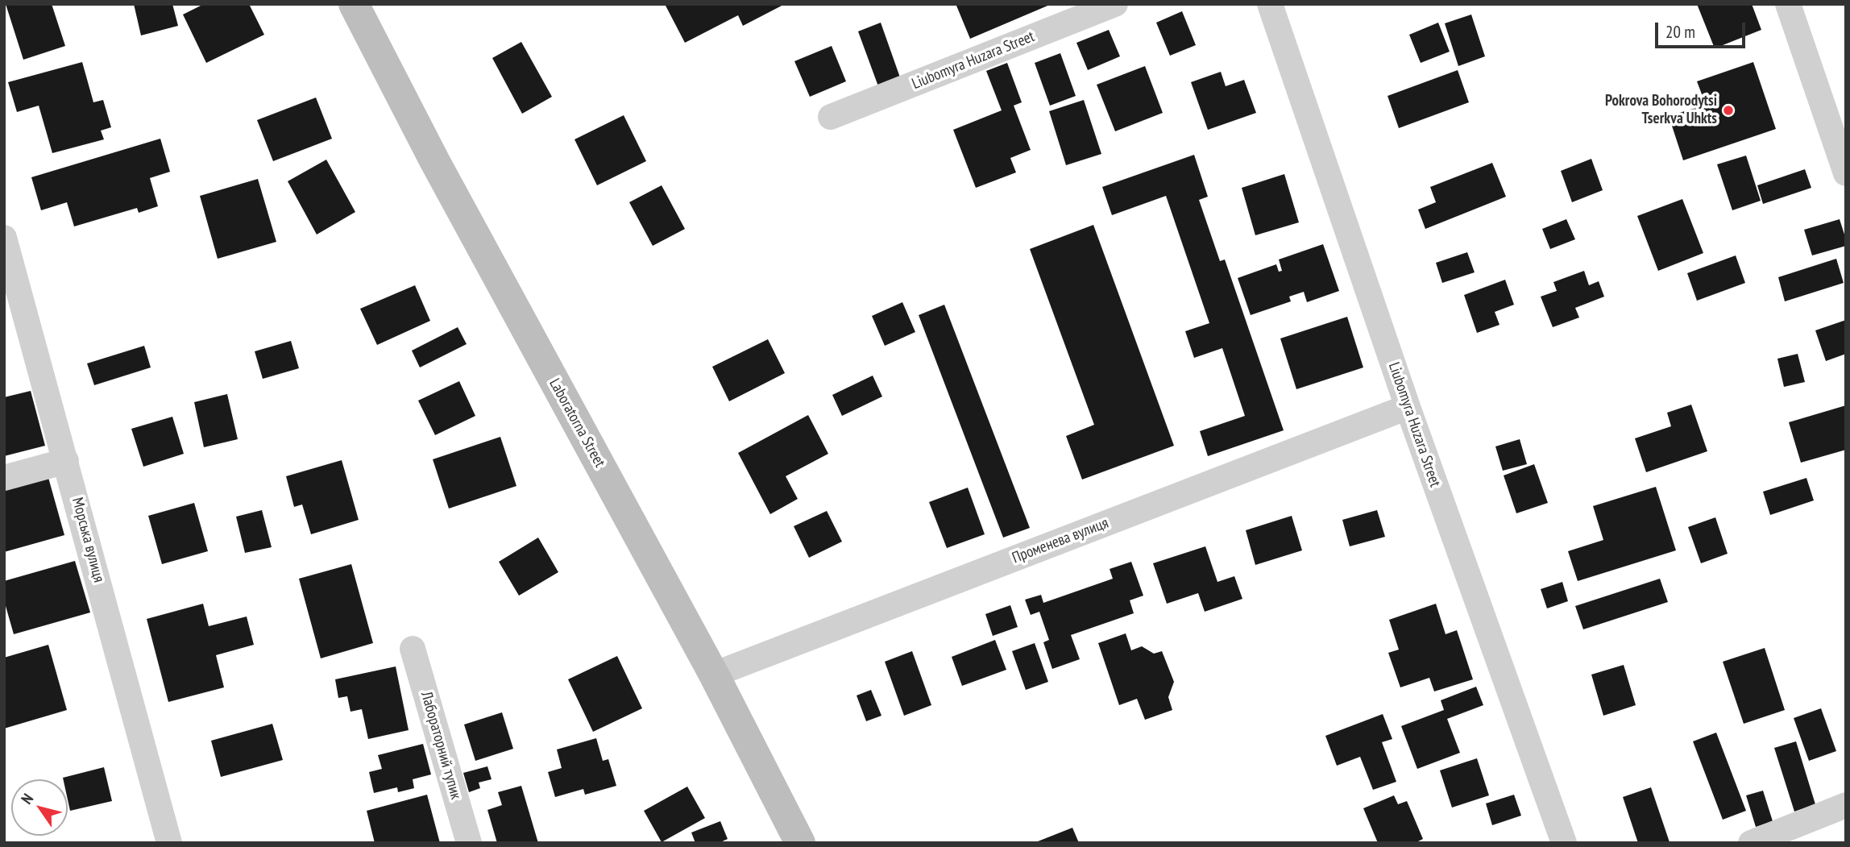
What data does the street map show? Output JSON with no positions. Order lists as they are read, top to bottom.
{
  "streets": {
    "main road": ["Laboratorna Street"],
    "street": [
      "Liubomyra Huzara Street",
      "Морська вулиця",
      "Променева вулиця",
      "Лабораторний тупик"
    ]
  },
  "crossings": [
    ["Liubomyra Huzara Street", "Променева вулиця"],
    ["Laboratorna Street", "Променева вулиця"]
  ],
  "places": ["Pokrova Bohorodytsi Tserkva Uhkts"],
  "scale_bar": "20 m",
  "north": "top left"
}
